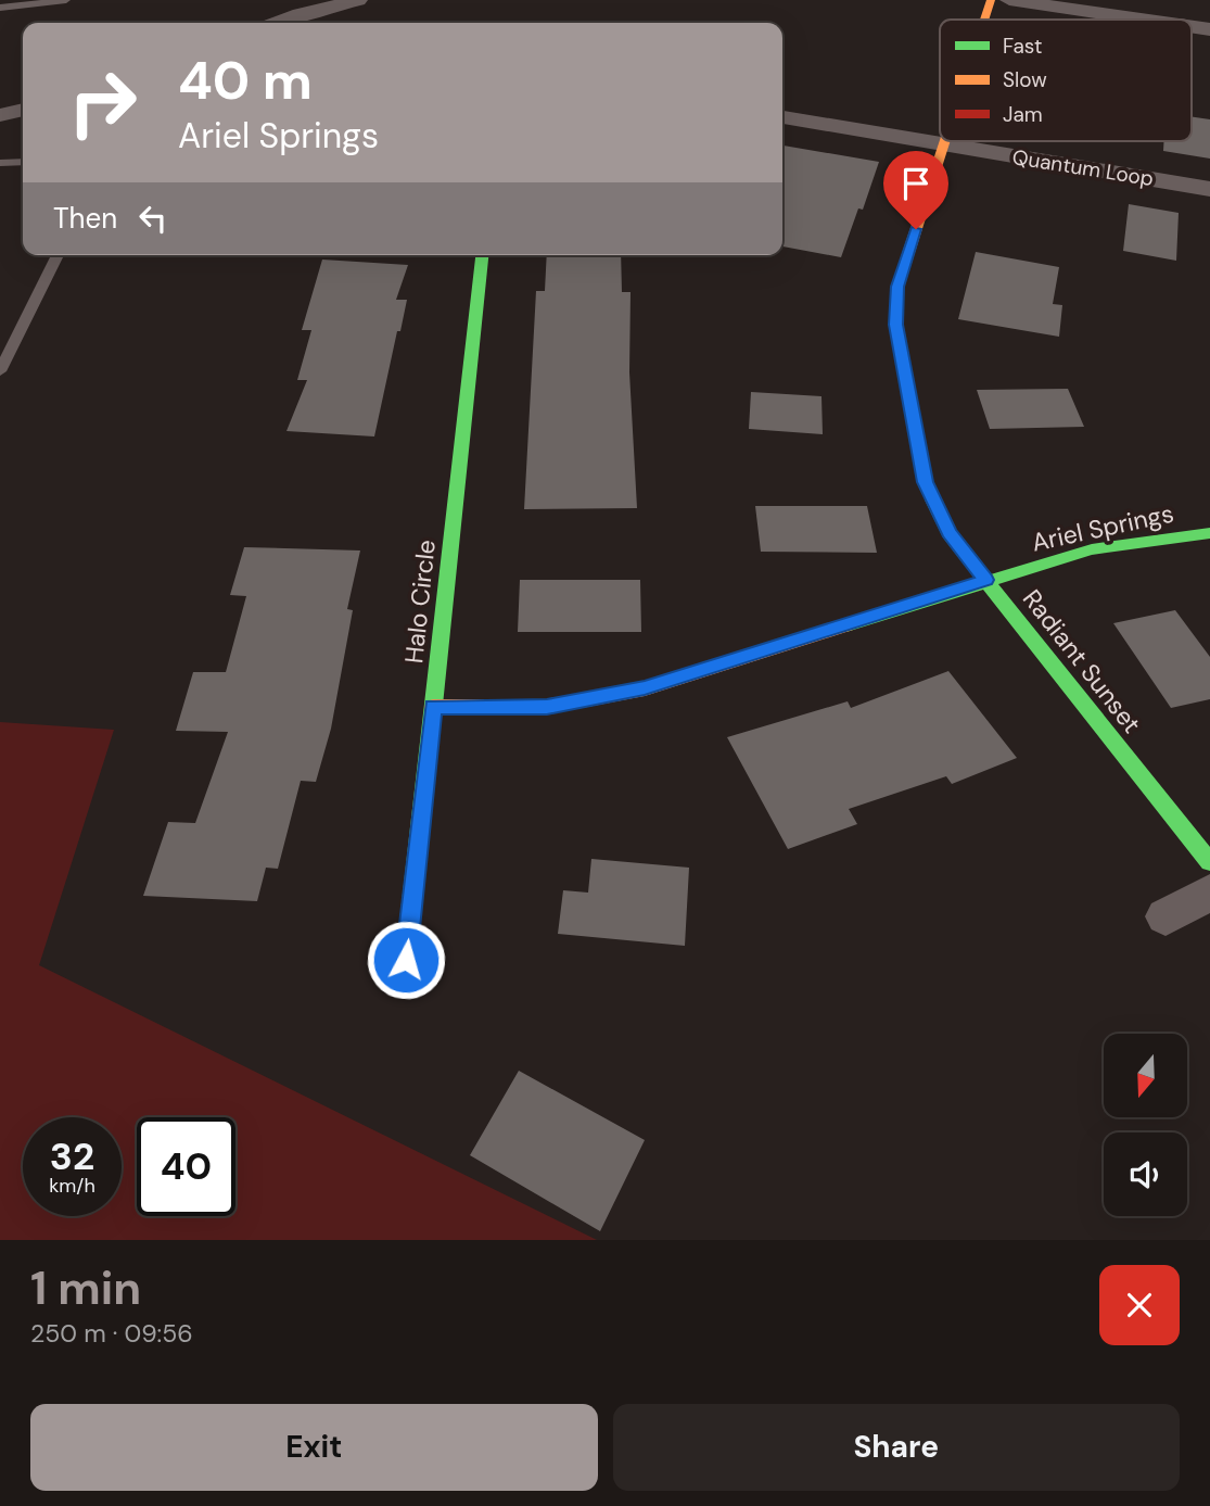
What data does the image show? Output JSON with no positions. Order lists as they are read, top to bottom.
{
  "streets": {
    "street": [
      "Quantum Loop",
      "Ariel Springs",
      "Halo Circle",
      "Radiant Sunset"
    ]
  },
  "crossings": [
    ["Quantum Loop", "Radiant Sunset"],
    ["Ariel Springs", "Halo Circle"],
    ["Ariel Springs", "Radiant Sunset"]
  ],
  "legend": ["Fast", "Slow", "Jam"],
  "north": "bottom",
  "page": {
    "turn": ["40 m", "Ariel Springs"],
    "then": "Then",
    "speed": "32 km/h",
    "limit": "40",
    "heading": ["1 min", "250 m · 09:56"],
    "buttons": ["Exit", "Share"]
  }
}
